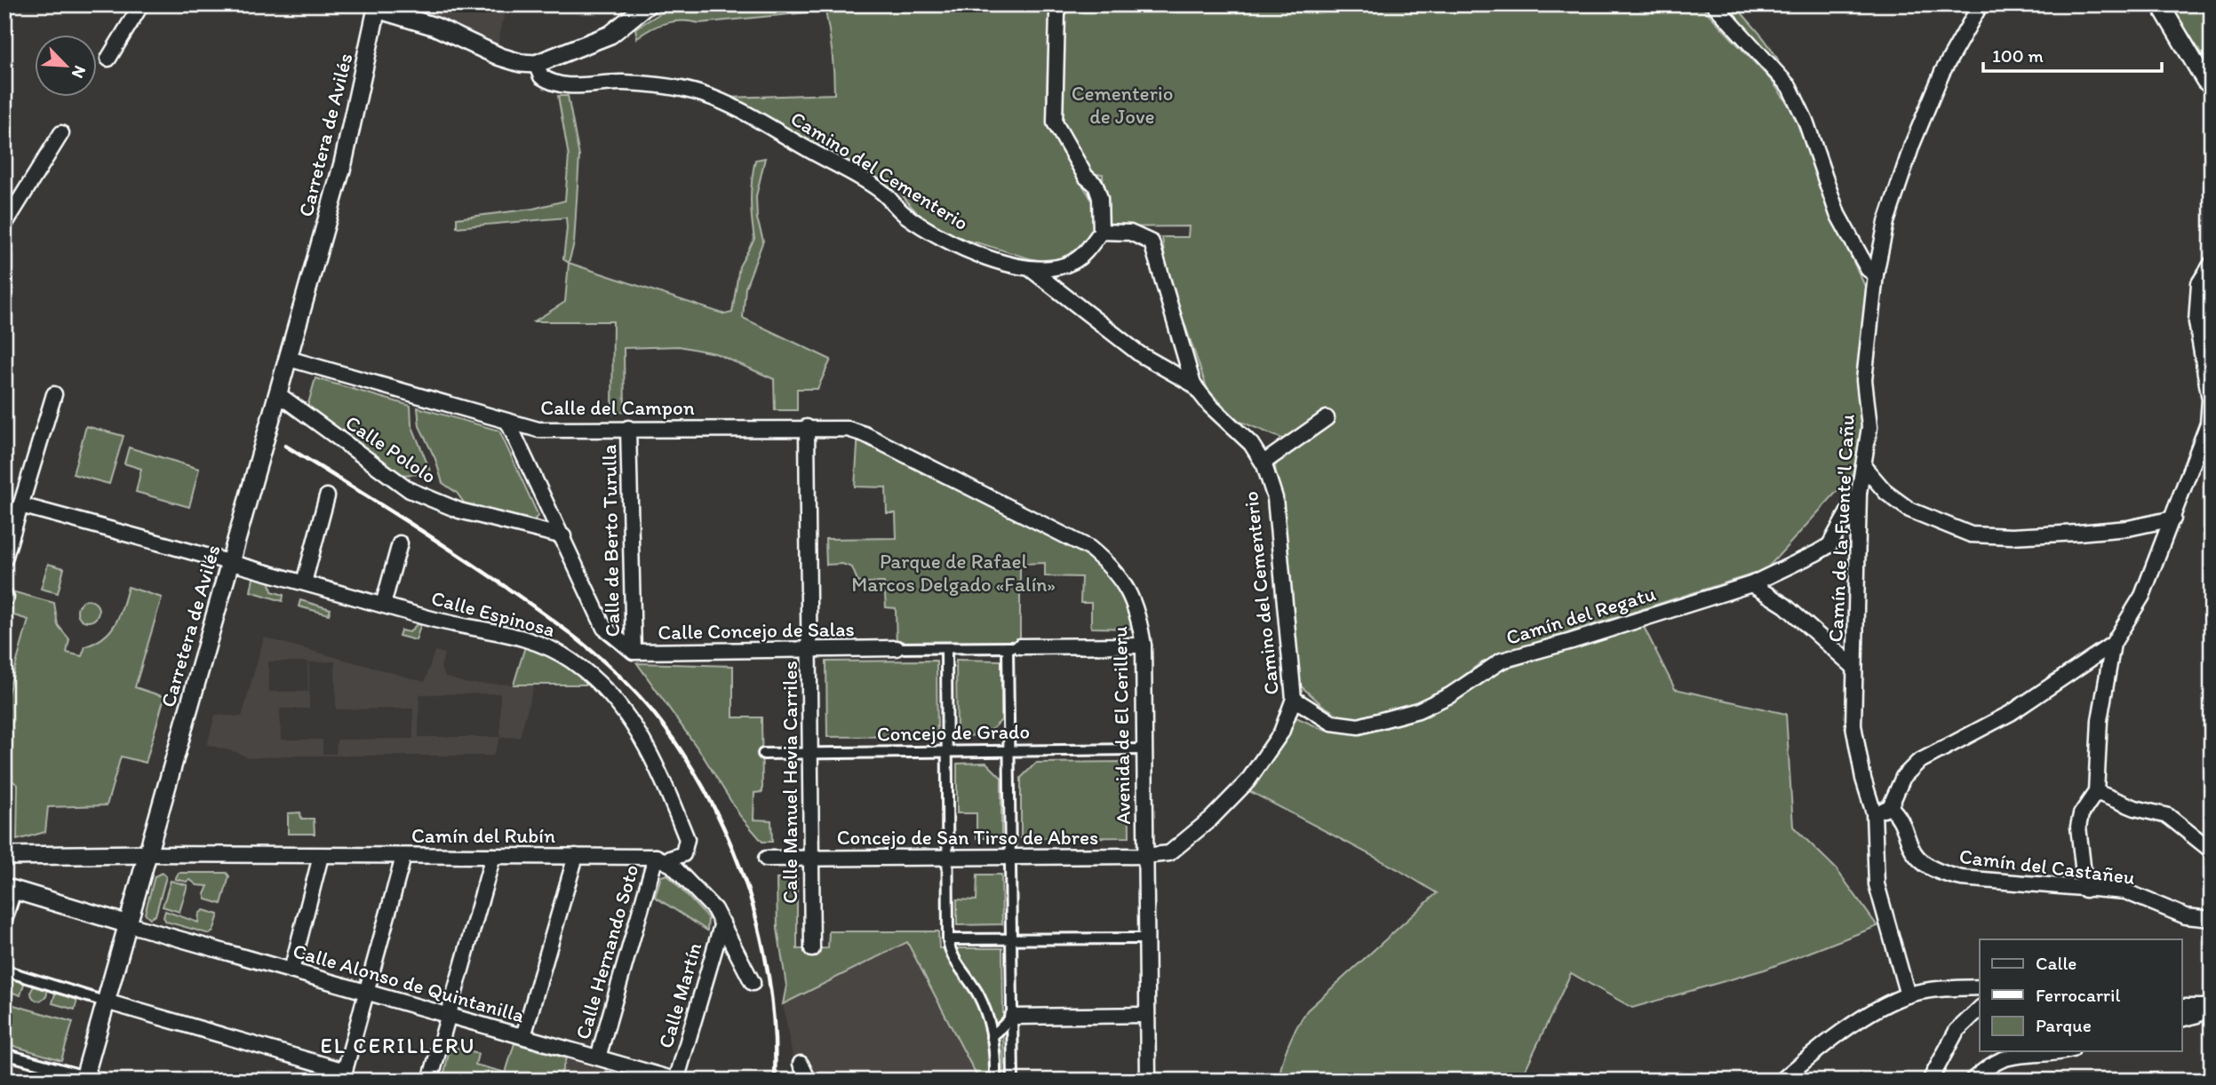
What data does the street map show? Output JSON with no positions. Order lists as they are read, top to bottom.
{
  "streets": {
    "street": [
      "Carretera de Avilés",
      "Camino del Cementerio",
      "Calle del Campon",
      "Calle Pololo",
      "Camín de la Fuente'l Cañu",
      "Calle de Berto Turulla",
      "Calle Espinosa",
      "Camín del Regatu",
      "Calle Concejo de Salas",
      "Avenida de El Cerilleru",
      "Concejo de Grado",
      "Calle Manuel Hevia Carriles",
      "Camín del Rubín",
      "Concejo de San Tirso de Abres",
      "Camín del Castañeu",
      "Calle Hernando Soto",
      "Calle Alonso de Quintanilla",
      "Calle Martín"
    ]
  },
  "crossings": [
    ["Carretera de Avilés", "Calle del Campon"],
    ["Carretera de Avilés", "Calle Pololo"],
    ["Carretera de Avilés", "Calle Espinosa"],
    ["Carretera de Avilés", "Camín del Rubín"],
    ["Carretera de Avilés", "Calle Alonso de Quintanilla"],
    ["Camino del Cementerio", "Camín del Regatu"],
    ["Camino del Cementerio", "Concejo de San Tirso de Abres"],
    ["Calle del Campon", "Calle de Berto Turulla"],
    ["Calle del Campon", "Calle Concejo de Salas"],
    ["Calle del Campon", "Avenida de El Cerilleru"],
    ["Calle del Campon", "Calle Manuel Hevia Carriles"],
    ["Calle Pololo", "Calle Concejo de Salas"],
    ["Camín de la Fuente'l Cañu", "Camín del Regatu"],
    ["Calle de Berto Turulla", "Calle Concejo de Salas"],
    ["Calle Espinosa", "Camín del Rubín"],
    ["Calle Espinosa", "Calle Hernando Soto"],
    ["Calle Concejo de Salas", "Avenida de El Cerilleru"],
    ["Calle Concejo de Salas", "Calle Manuel Hevia Carriles"],
    ["Avenida de El Cerilleru", "Concejo de Grado"],
    ["Avenida de El Cerilleru", "Calle Manuel Hevia Carriles"],
    ["Avenida de El Cerilleru", "Concejo de San Tirso de Abres"],
    ["Concejo de Grado", "Calle Manuel Hevia Carriles"],
    ["Calle Manuel Hevia Carriles", "Concejo de San Tirso de Abres"],
    ["Camín del Rubín", "Calle Hernando Soto"],
    ["Calle Hernando Soto", "Calle Alonso de Quintanilla"],
    ["Calle Alonso de Quintanilla", "Calle Martín"]
  ],
  "districts": ["EL CERILLERU"],
  "parks": ["Cementerio de Jove", "Parque de Rafael Marcos Delgado «Falín»"],
  "legend": ["Calle", "Ferrocarril", "Parque"],
  "scale_bar": "100 m",
  "north": "bottom right"
}
